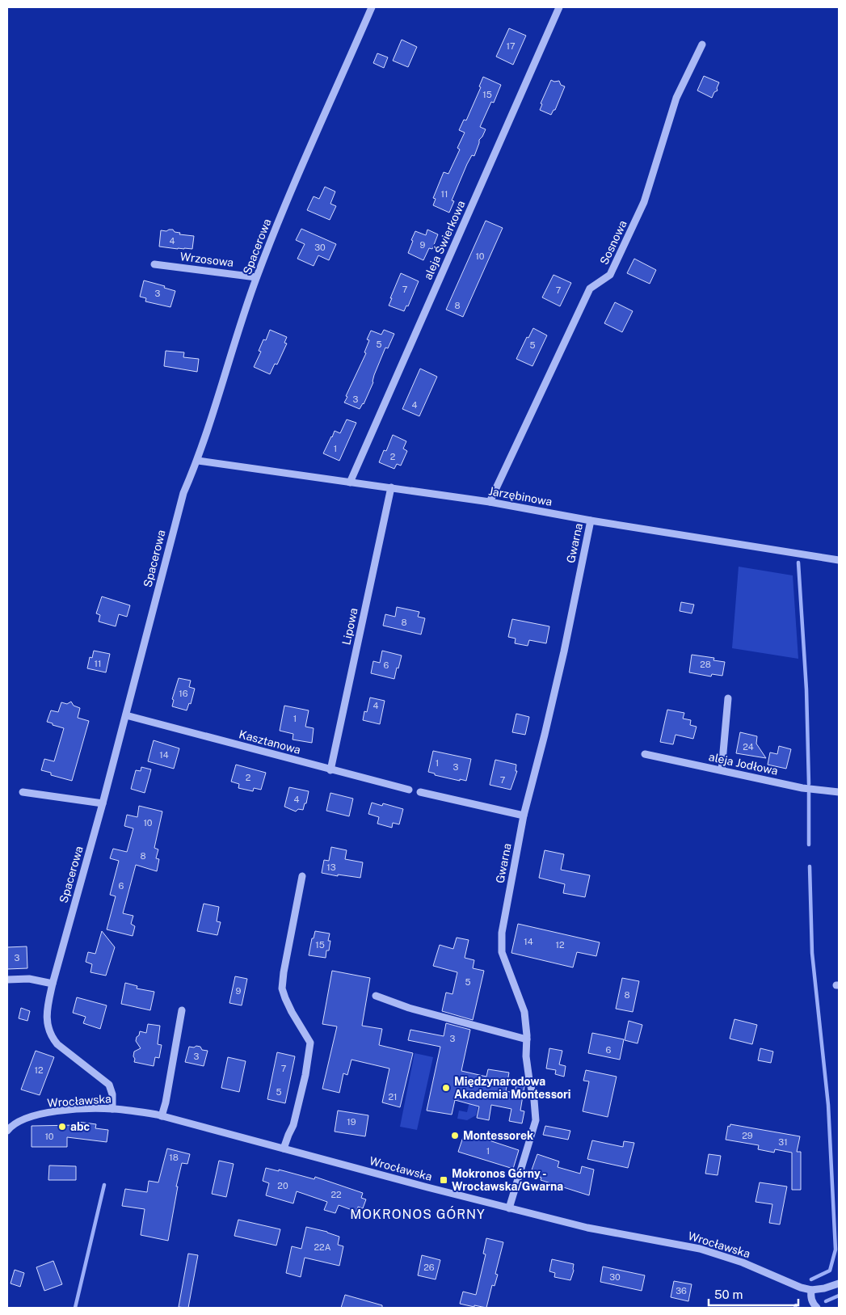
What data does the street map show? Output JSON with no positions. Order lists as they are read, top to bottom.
{
  "streets": {
    "street": [
      "aleja Świerkowa",
      "Sosnowa",
      "Spacerowa",
      "Wrzosowa",
      "Jarzębinowa",
      "Gwarna",
      "Lipowa",
      "Kasztanowa",
      "aleja Jodłowa",
      "Wrocławska"
    ]
  },
  "crossings": [
    ["aleja Świerkowa", "Jarzębinowa"],
    ["Sosnowa", "Jarzębinowa"],
    ["Spacerowa", "Wrzosowa"],
    ["Spacerowa", "Jarzębinowa"],
    ["Spacerowa", "Kasztanowa"],
    ["Spacerowa", "Wrocławska"],
    ["Jarzębinowa", "Gwarna"],
    ["Jarzębinowa", "Lipowa"],
    ["Gwarna", "Wrocławska"],
    ["Lipowa", "Kasztanowa"]
  ],
  "districts": ["MOKRONOS GÓRNY"],
  "places": {
    "other": ["Międzynarodowa Akademia Montessori", "abc", "Montessorek"],
    "transit": ["Mokronos Górny - Wrocławska/Gwarna"]
  },
  "house_numbers": [
    "17",
    "15",
    "11",
    "4",
    "9",
    "30",
    "10",
    "7",
    "7",
    "3",
    "8",
    "5",
    "5",
    "3",
    "4",
    "1",
    "2",
    "8",
    "11",
    "28",
    "6",
    "16",
    "4",
    "1",
    "24",
    "14",
    "1",
    "3",
    "2",
    "7",
    "4",
    "10",
    "8",
    "13",
    "6",
    "14",
    "15",
    "12",
    "3",
    "5",
    "9",
    "8",
    "3",
    "6",
    "3",
    "7",
    "12",
    "5",
    "21",
    "19",
    "29",
    "10",
    "31",
    "1",
    "18",
    "20",
    "22",
    "22A",
    "26",
    "30",
    "36"
  ],
  "scale_bar": "50 m"
}
